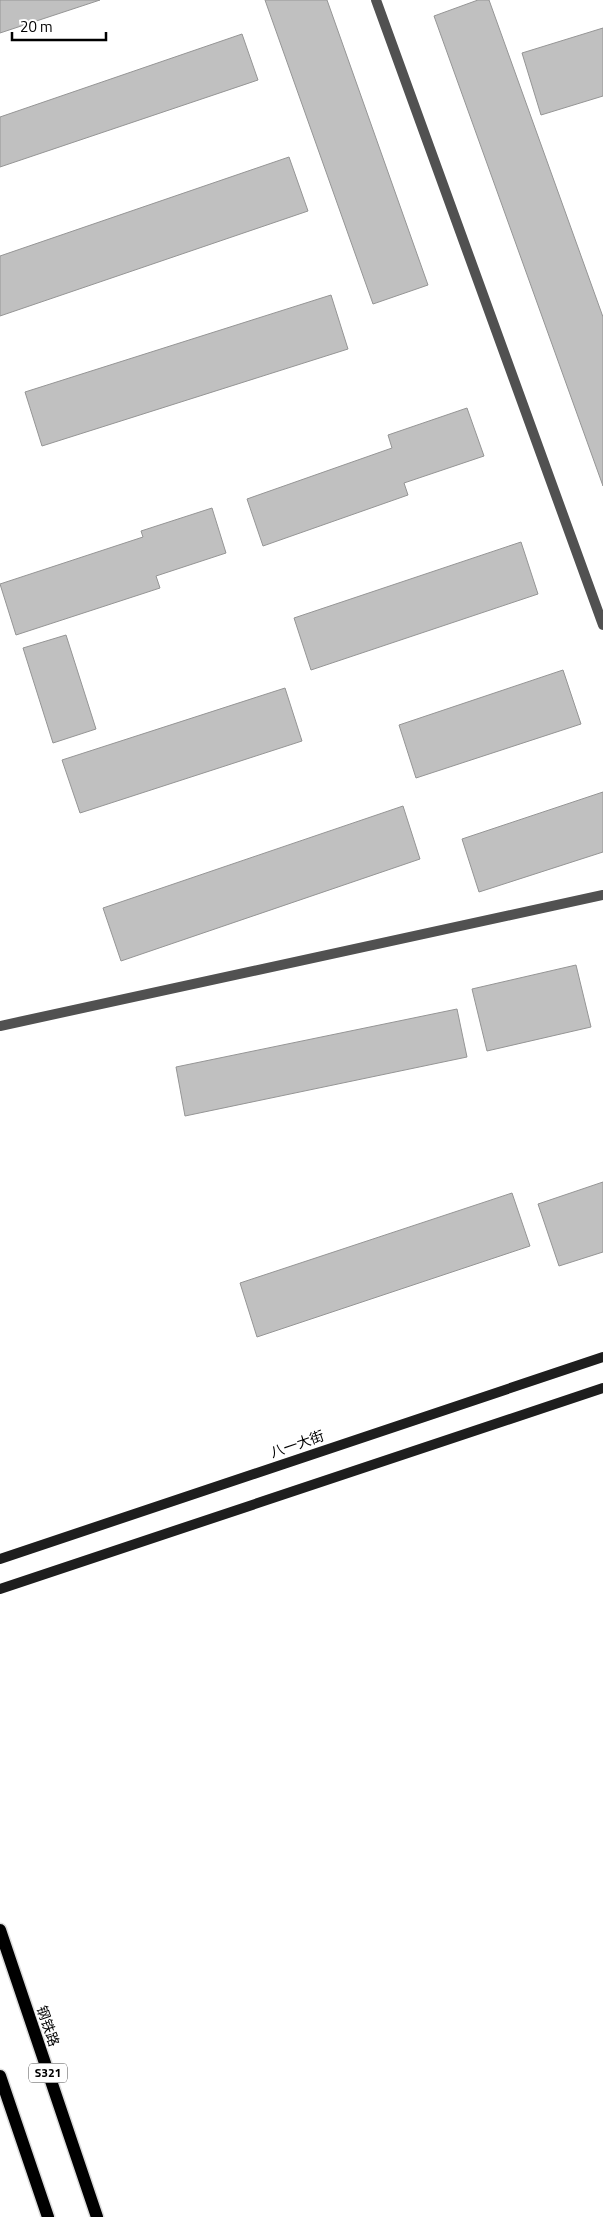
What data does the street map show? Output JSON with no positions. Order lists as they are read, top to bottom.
{
  "streets": {
    "main road": ["钢铁路", "S321"],
    "street": ["八一大街"]
  },
  "scale_bar": "20 m"
}
